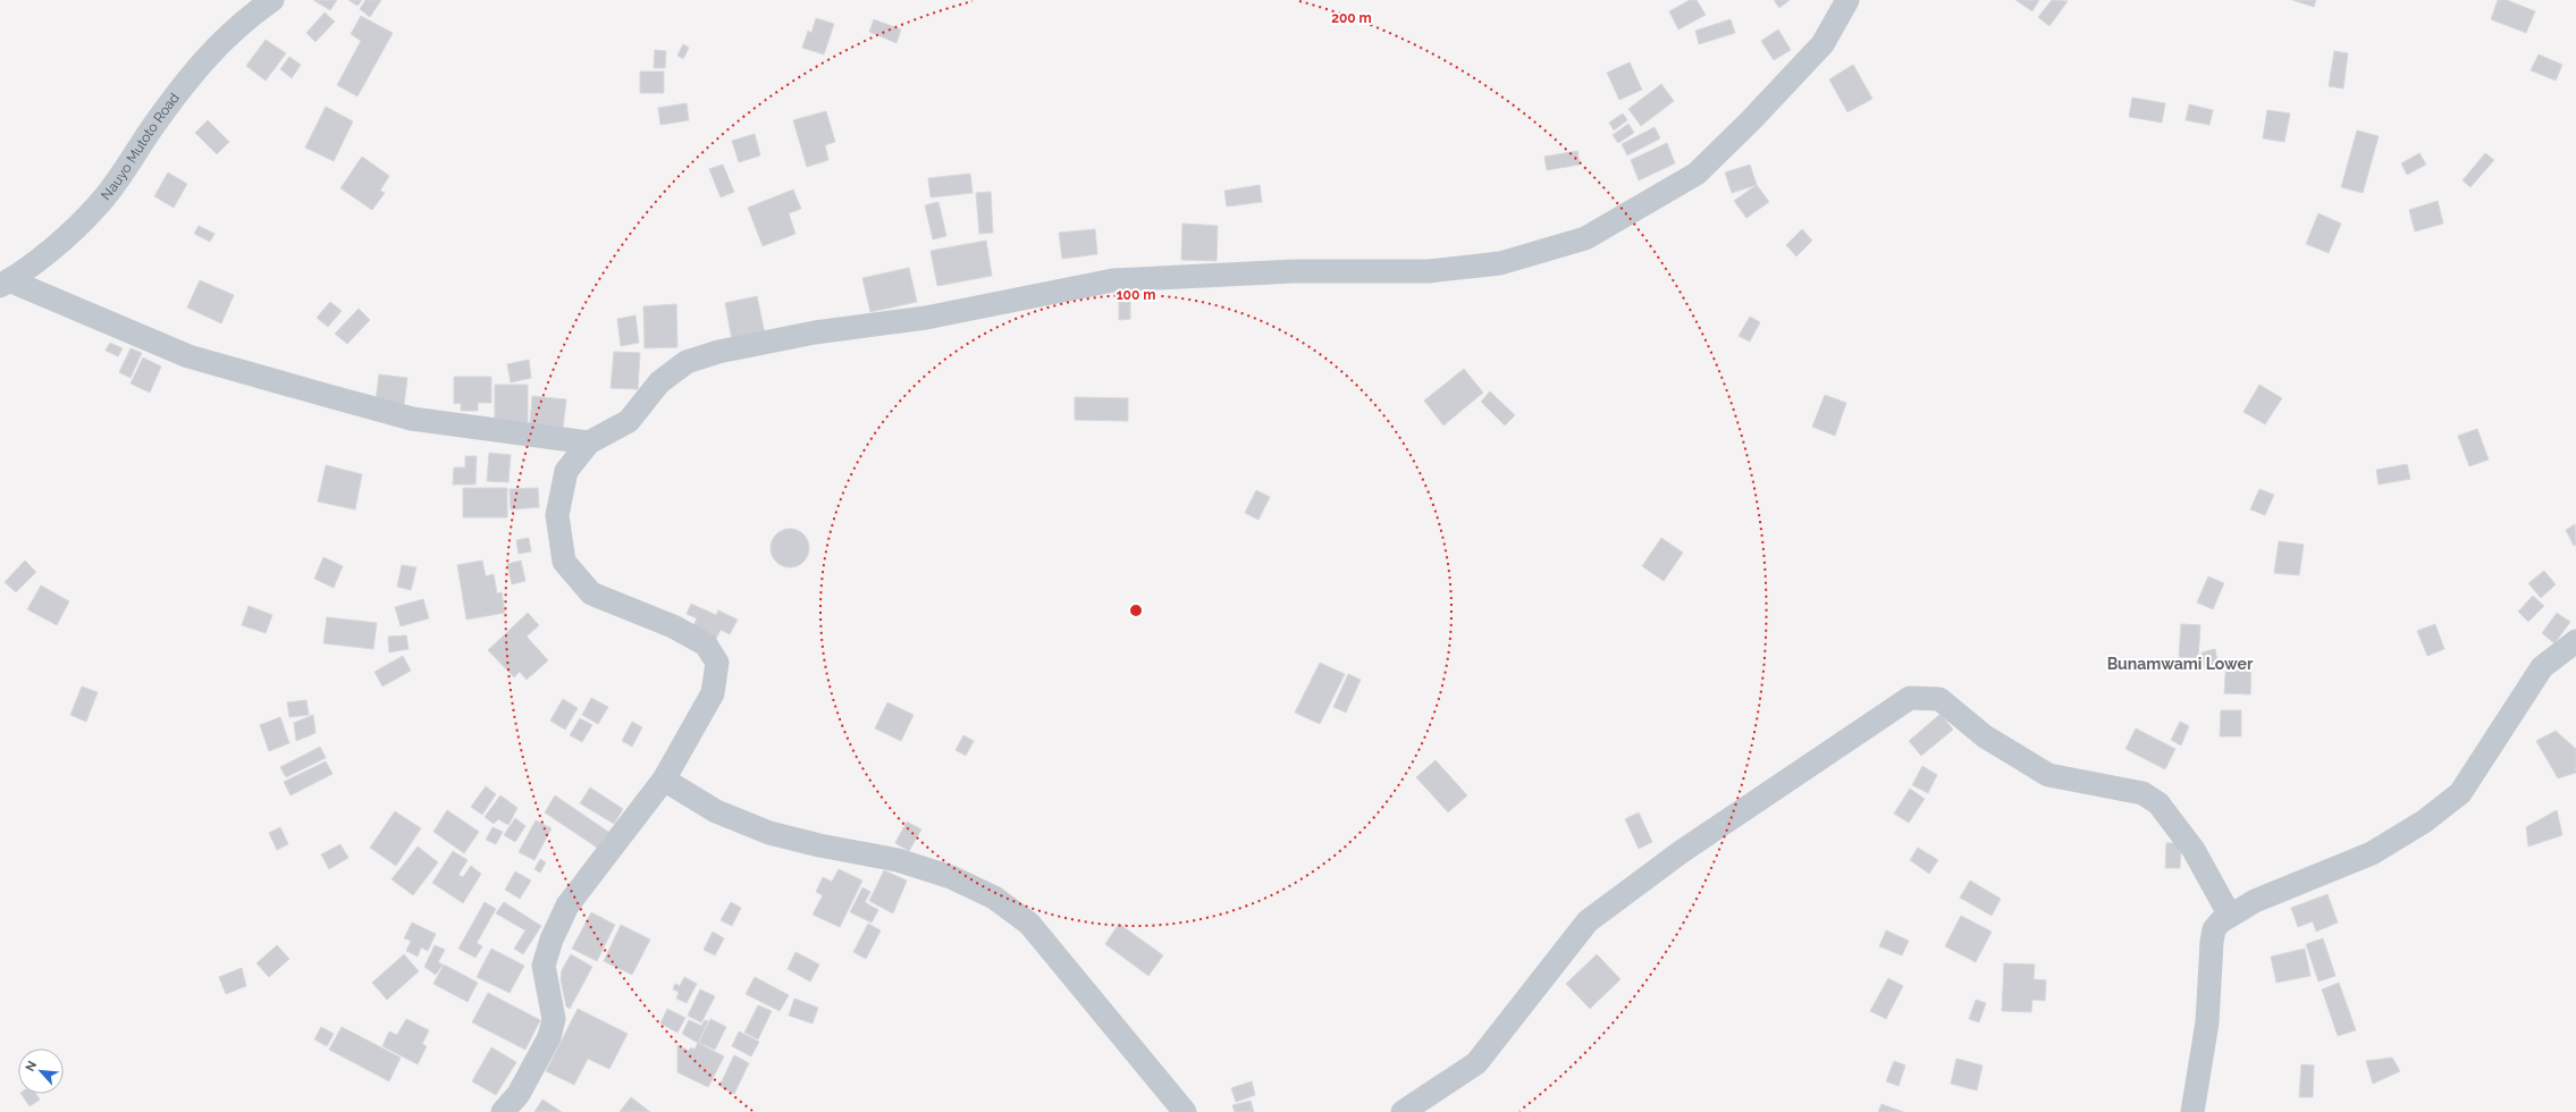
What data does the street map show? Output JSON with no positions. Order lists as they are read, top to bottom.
{
  "streets": {
    "street": ["Nauyo Mutoto Road"]
  },
  "districts": ["Bunamwami Lower"],
  "north": "top left",
  "rings": ["200 m", "100 m"]
}
